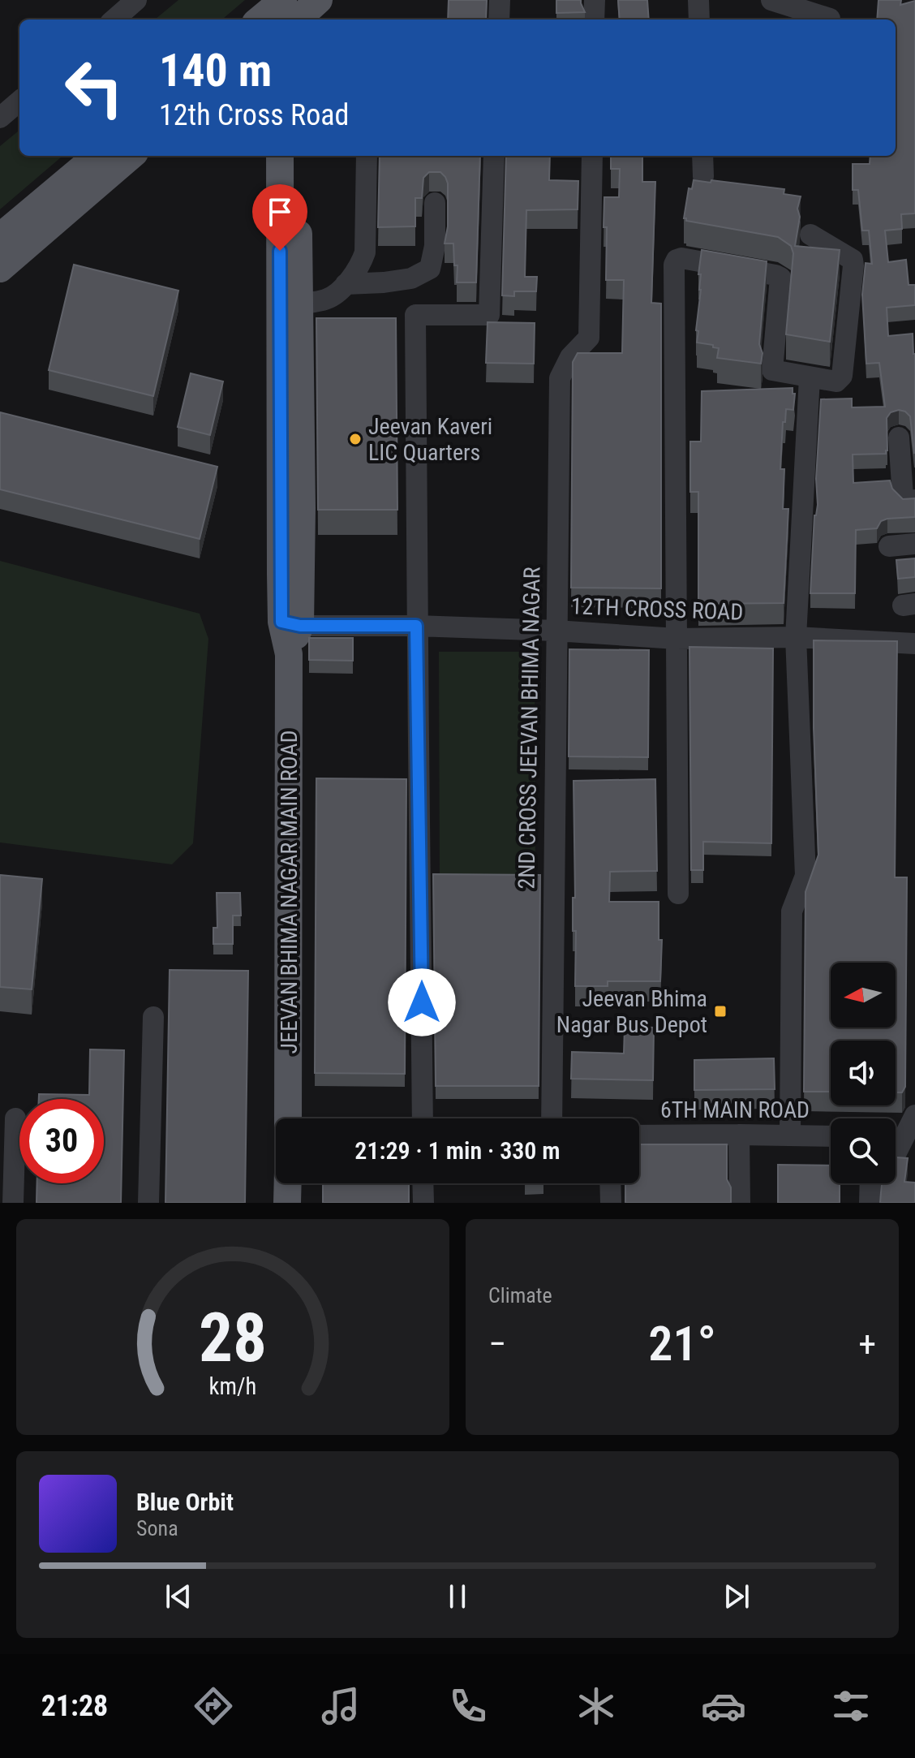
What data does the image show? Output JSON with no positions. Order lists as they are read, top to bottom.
{
  "streets": {
    "main road": ["JEEVAN BHIMA NAGAR MAIN ROAD"],
    "street": ["12TH CROSS ROAD", "2ND CROSS JEEVAN BHIMA NAGAR", "6TH MAIN ROAD"]
  },
  "crossings": [
    ["12TH CROSS ROAD", "2ND CROSS JEEVAN BHIMA NAGAR"],
    ["12TH CROSS ROAD", "JEEVAN BHIMA NAGAR MAIN ROAD"]
  ],
  "places": {
    "other": ["Jeevan Kaveri LIC Quarters"],
    "transit": ["Jeevan Bhima Nagar Bus Depot"]
  },
  "north": "left",
  "page": {
    "turn": ["140 m", "12th Cross Road"],
    "limit": "30",
    "trip": "21:29 · 1 min · 330 m",
    "tile": "Climate",
    "heat": ["−", "21°", "+"],
    "song": ["Blue Orbit", "Sona"],
    "tabs": "21:28",
    "gauge": ["28", "km/h"]
  }
}
